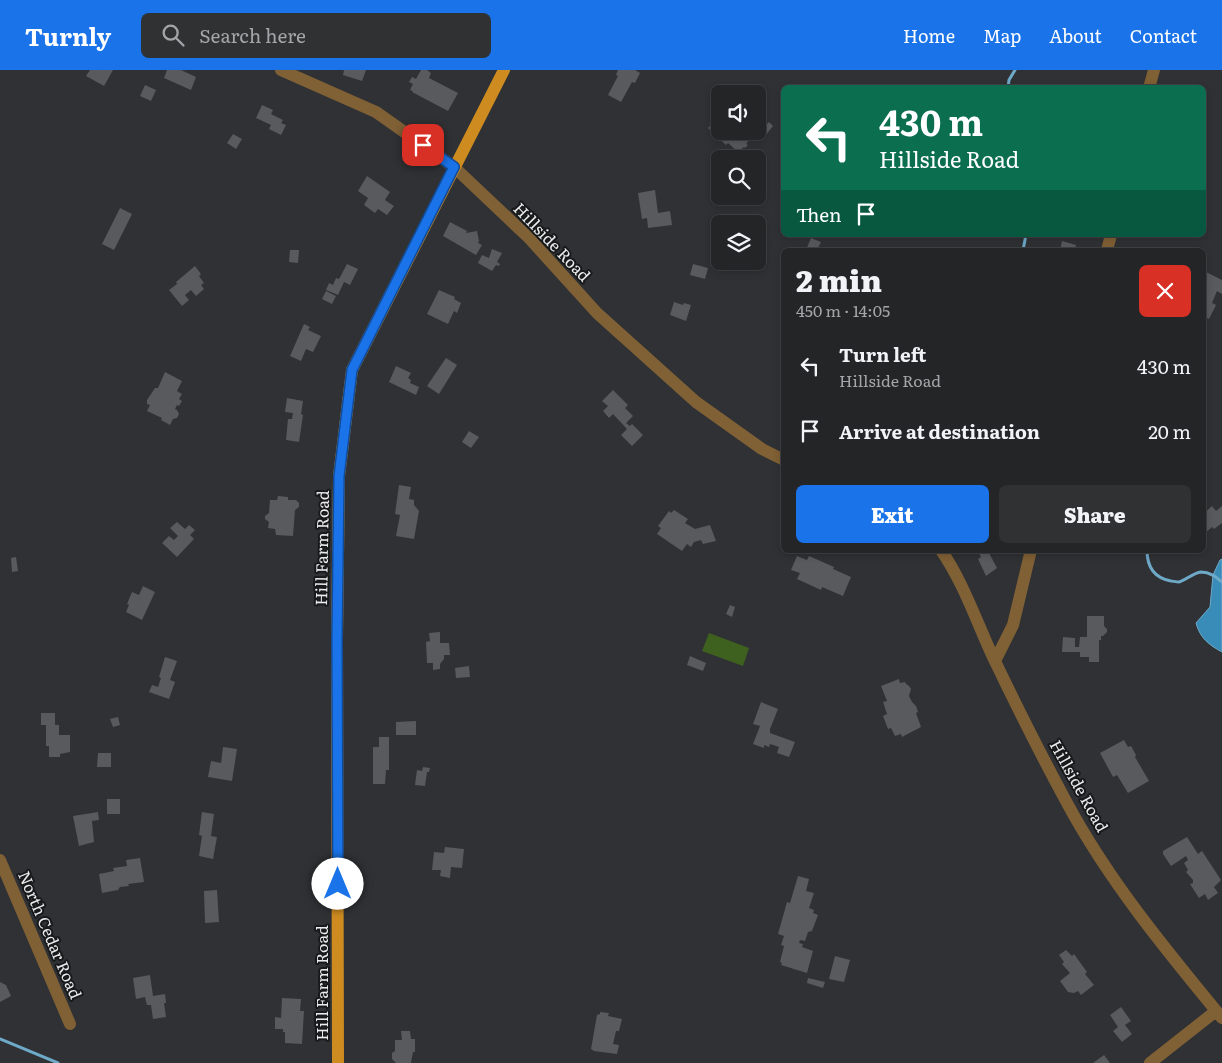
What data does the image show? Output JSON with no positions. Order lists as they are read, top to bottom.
{
  "streets": {
    "main road": ["Hill Farm Road"],
    "street": ["Hillside Road", "North Cedar Road"]
  },
  "crossings": [
    ["Hillside Road", "Hill Farm Road"]
  ],
  "page": {
    "header": "Turnly",
    "search": "Search here",
    "nav": [
      "Home",
      "Map",
      "About",
      "Contact"
    ],
    "turn": ["430 m", "Hillside Road"],
    "then": "Then",
    "heading": ["2 min", "450 m · 14:05"],
    "list": [
      {
        "name": "Turn left",
        "note": "Hillside Road",
        "value": "430 m"
      },
      {
        "name": "Arrive at destination",
        "value": "20 m"
      }
    ],
    "buttons": ["Exit", "Share"]
  }
}
